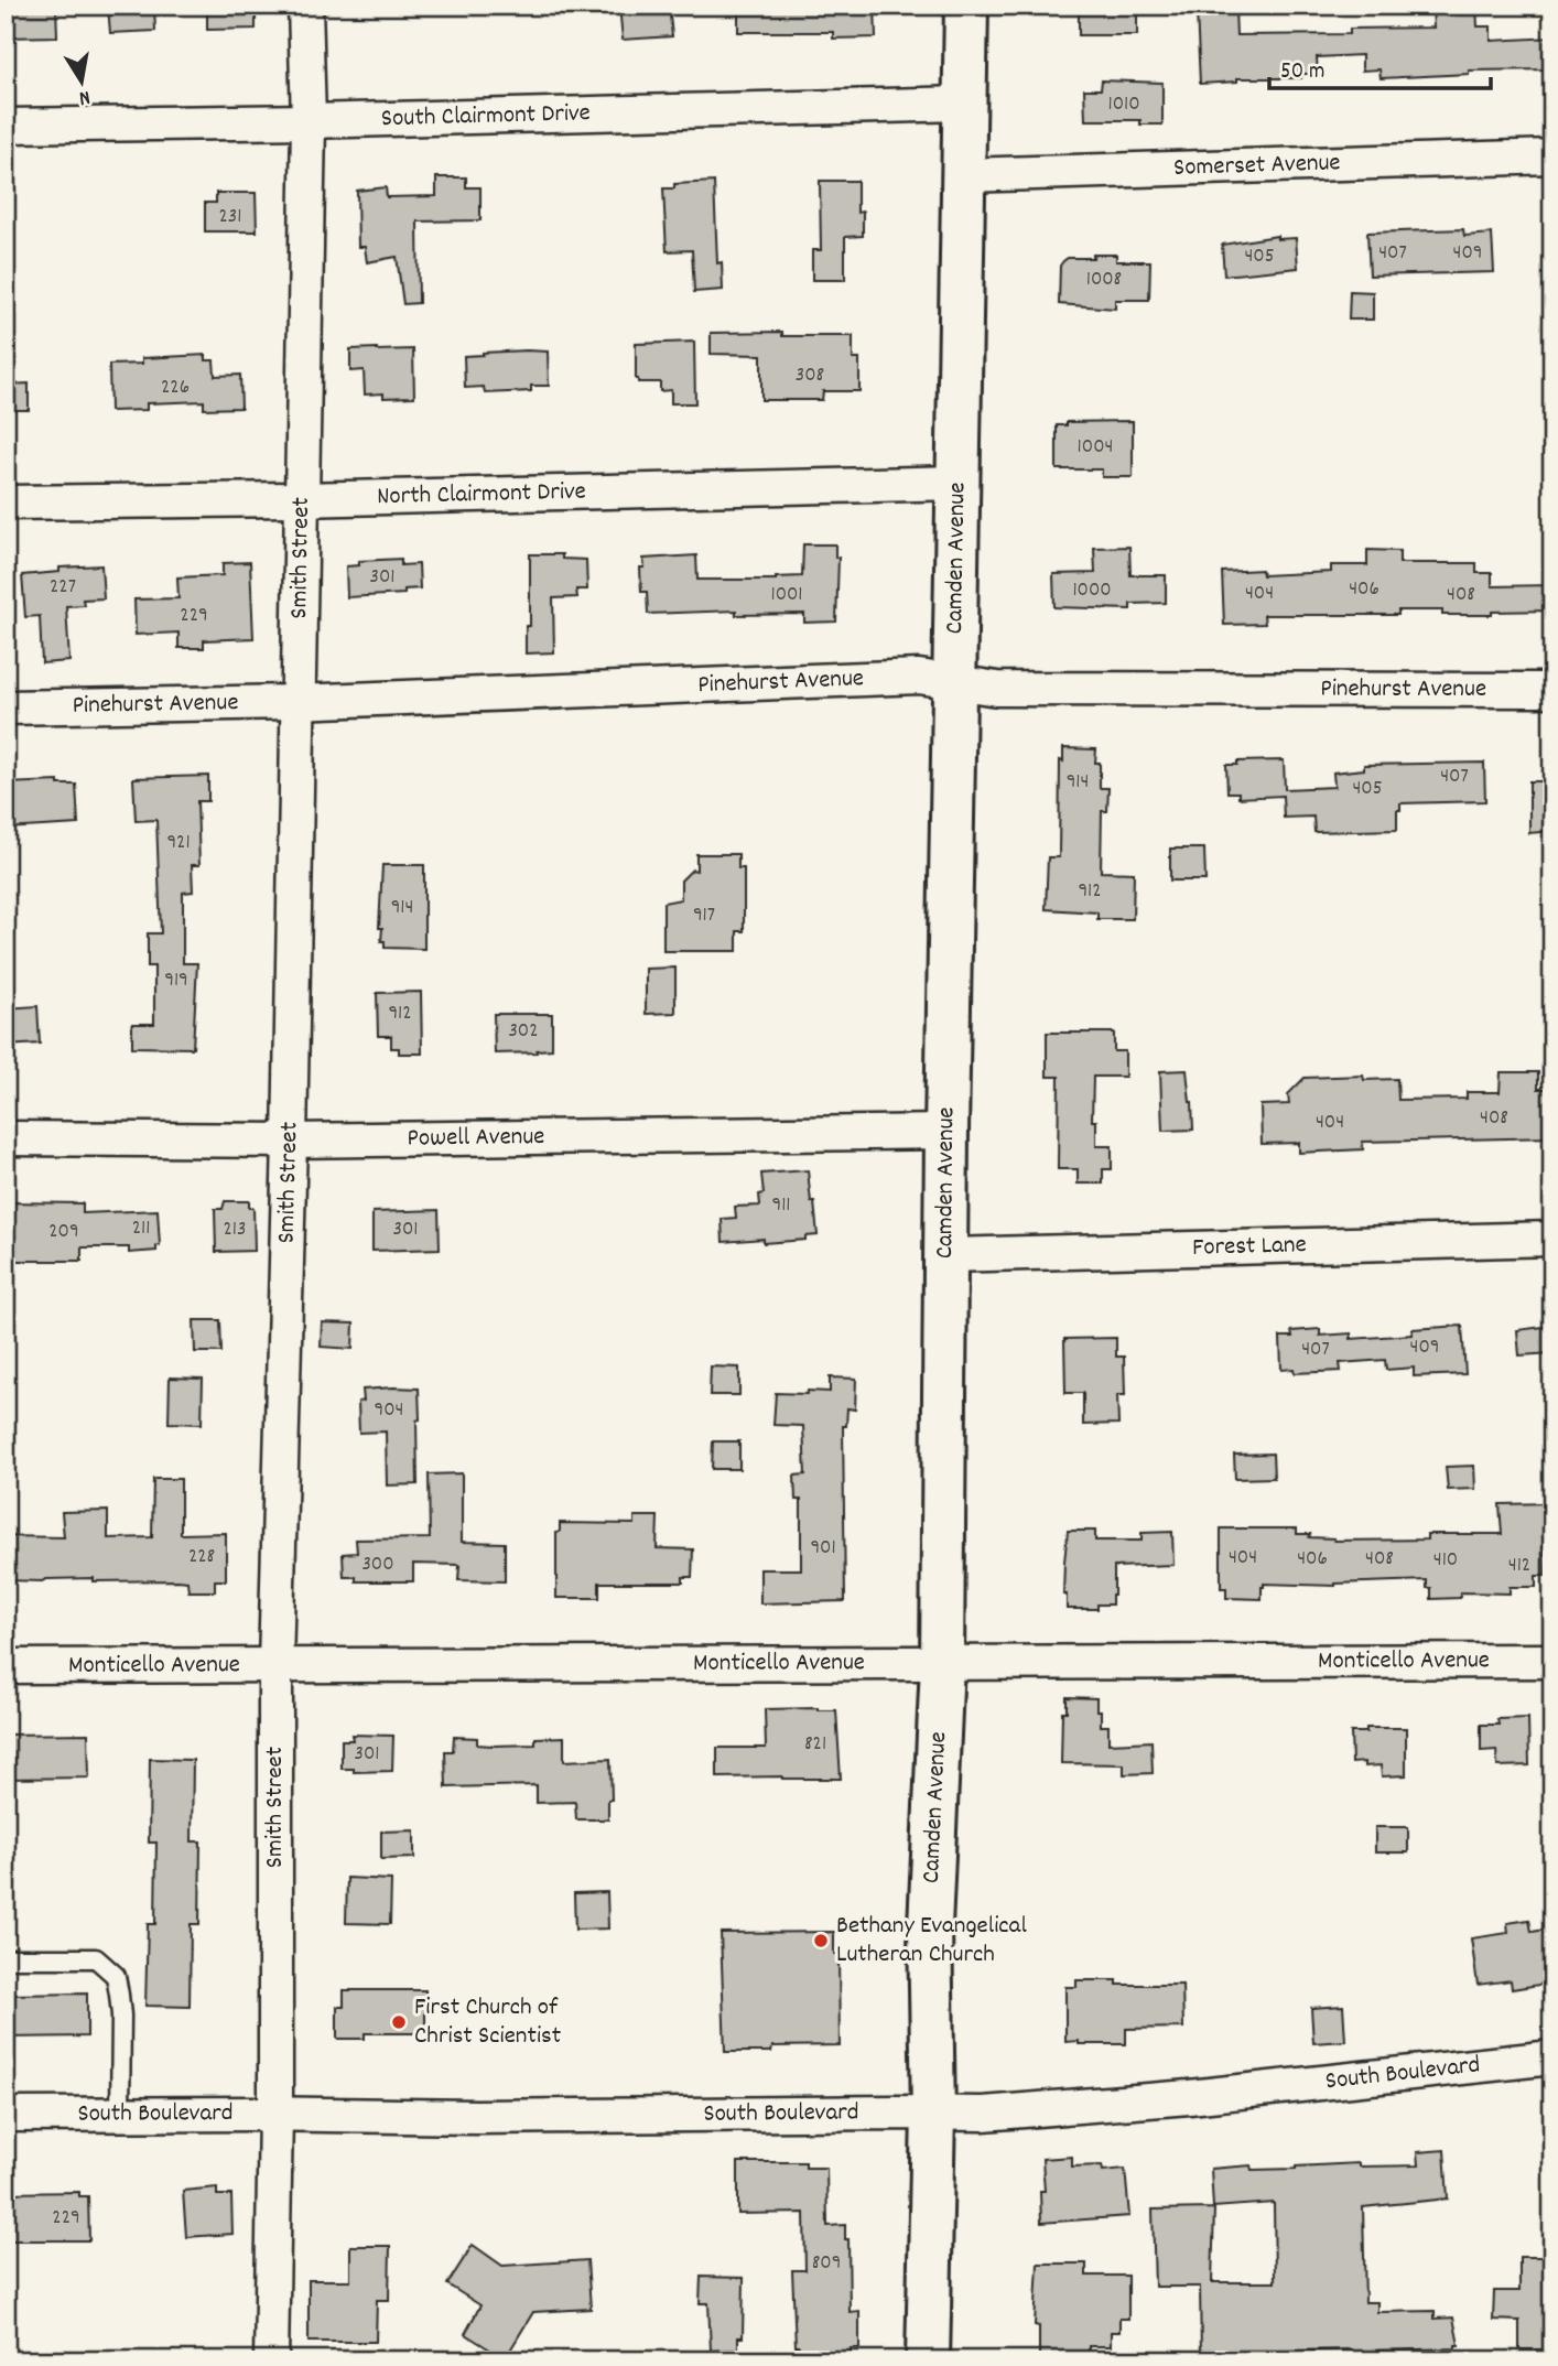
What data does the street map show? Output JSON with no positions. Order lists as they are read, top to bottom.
{
  "streets": {
    "street": [
      "South Clairmont Drive",
      "Somerset Avenue",
      "North Clairmont Drive",
      "Smith Street",
      "Camden Avenue",
      "Pinehurst Avenue",
      "Powell Avenue",
      "Forest Lane",
      "Monticello Avenue",
      "South Boulevard"
    ]
  },
  "crossings": [
    ["South Clairmont Drive", "Smith Street"],
    ["South Clairmont Drive", "Camden Avenue"],
    ["Somerset Avenue", "Camden Avenue"],
    ["North Clairmont Drive", "Smith Street"],
    ["North Clairmont Drive", "Camden Avenue"],
    ["Smith Street", "Pinehurst Avenue"],
    ["Smith Street", "Powell Avenue"],
    ["Smith Street", "Monticello Avenue"],
    ["Smith Street", "South Boulevard"],
    ["Camden Avenue", "Pinehurst Avenue"],
    ["Camden Avenue", "Powell Avenue"],
    ["Camden Avenue", "Forest Lane"],
    ["Camden Avenue", "Monticello Avenue"],
    ["Camden Avenue", "South Boulevard"]
  ],
  "places": ["Bethany Evangelical Lutheran Church", "First Church of Christ Scientist"],
  "house_numbers": [
    "1010",
    "231",
    "407",
    "409",
    "405",
    "1008",
    "308",
    "226",
    "1004",
    "301",
    "227",
    "406",
    "1000",
    "404",
    "1001",
    "408",
    "229",
    "407",
    "914",
    "405",
    "921",
    "912",
    "914",
    "917",
    "919",
    "912",
    "302",
    "408",
    "404",
    "911",
    "211",
    "213",
    "301",
    "209",
    "409",
    "407",
    "904",
    "901",
    "228",
    "404",
    "406",
    "408",
    "410",
    "300",
    "412",
    "821",
    "301",
    "229",
    "809"
  ],
  "scale_bar": "50 m",
  "north": "bottom"
}
